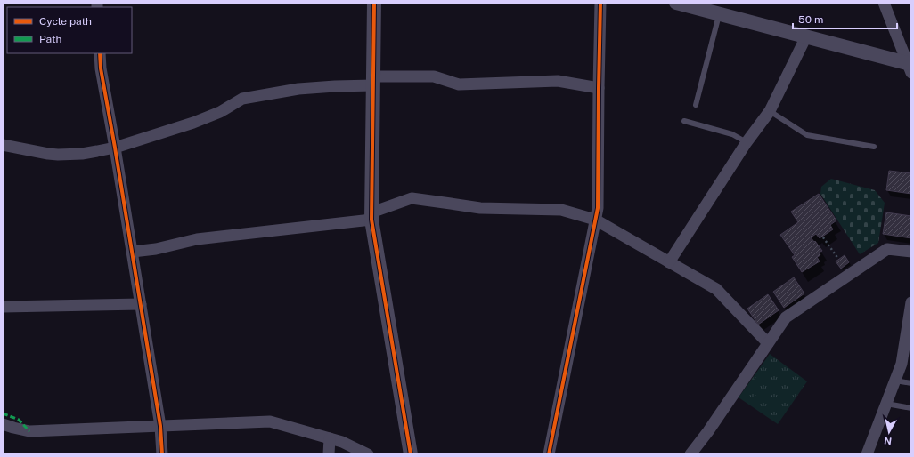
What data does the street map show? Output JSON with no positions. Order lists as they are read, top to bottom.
{
  "legend": ["Cycle path", "Path"],
  "scale_bar": "50 m",
  "north": "bottom"
}
